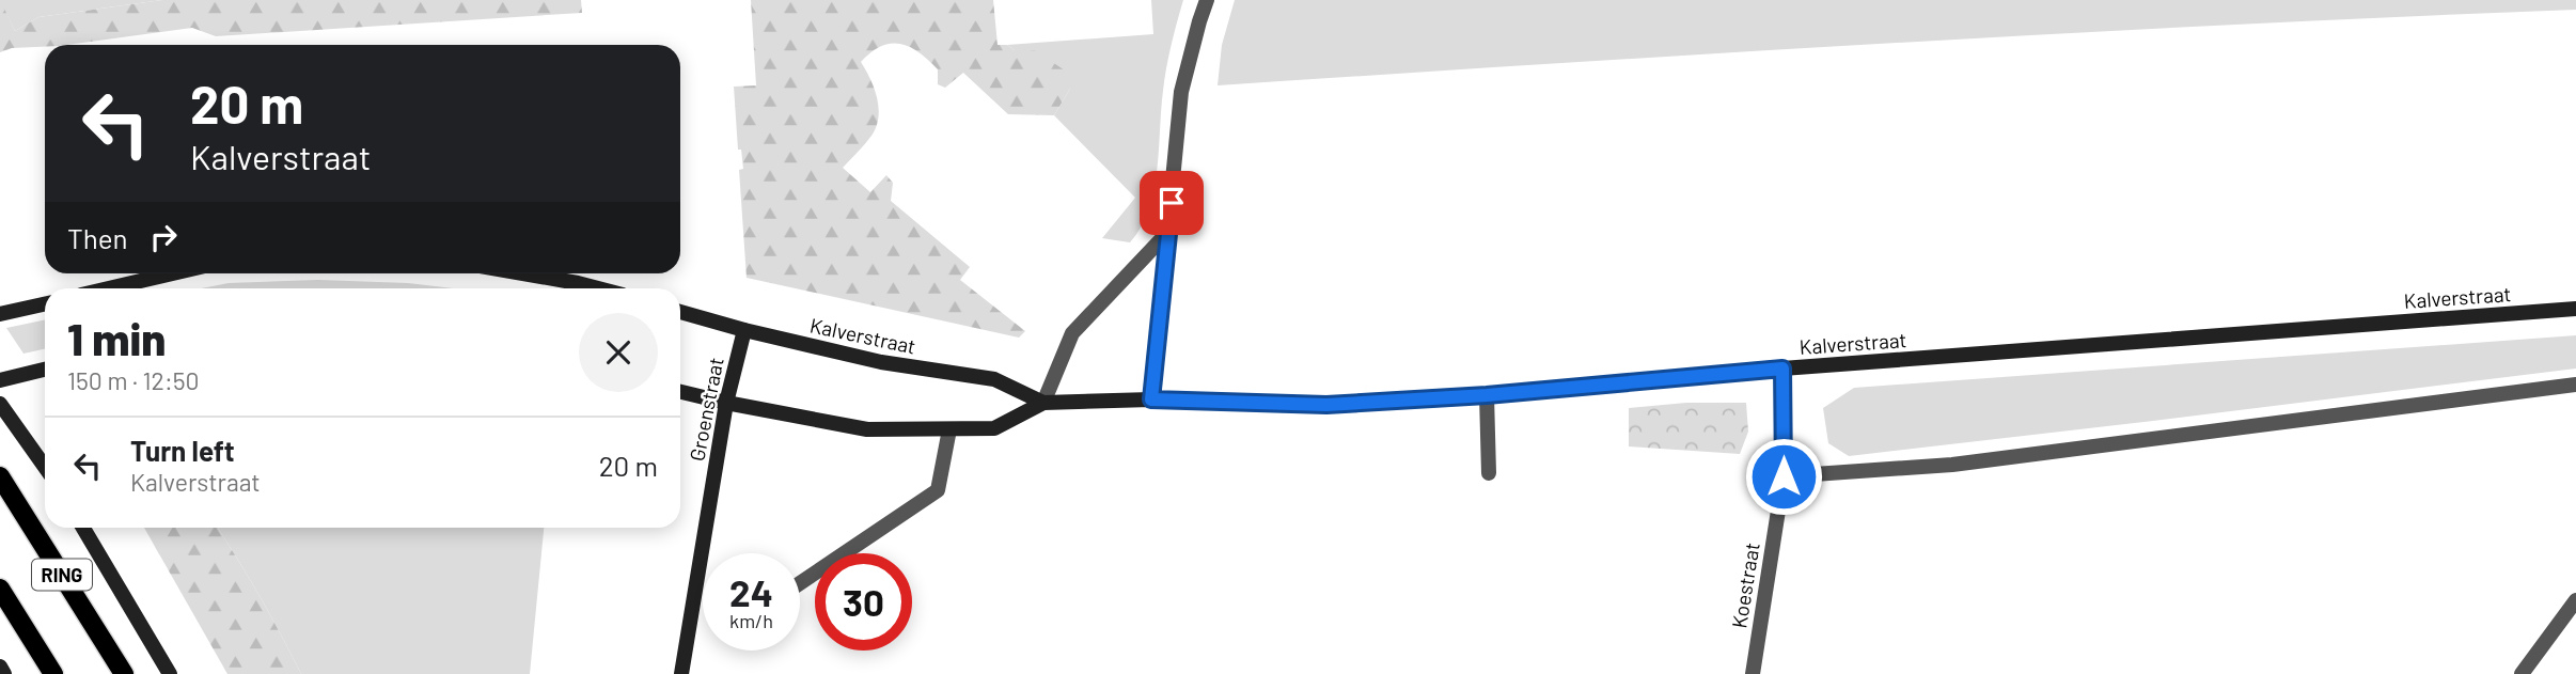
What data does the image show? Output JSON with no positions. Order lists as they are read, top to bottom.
{
  "streets": {
    "main road": ["RING"],
    "street": ["Kalverstraat", "Groenstraat", "Koestraat"]
  },
  "crossings": [
    ["Kalverstraat", "Groenstraat"],
    ["Kalverstraat", "Koestraat"]
  ],
  "page": {
    "turn": ["20 m", "Kalverstraat"],
    "then": "Then",
    "heading": ["1 min", "150 m · 12:50"],
    "list": [
      {
        "name": "Turn left",
        "note": "Kalverstraat",
        "value": "20 m"
      }
    ],
    "speed": "24 km/h",
    "limit": "30"
  }
}
